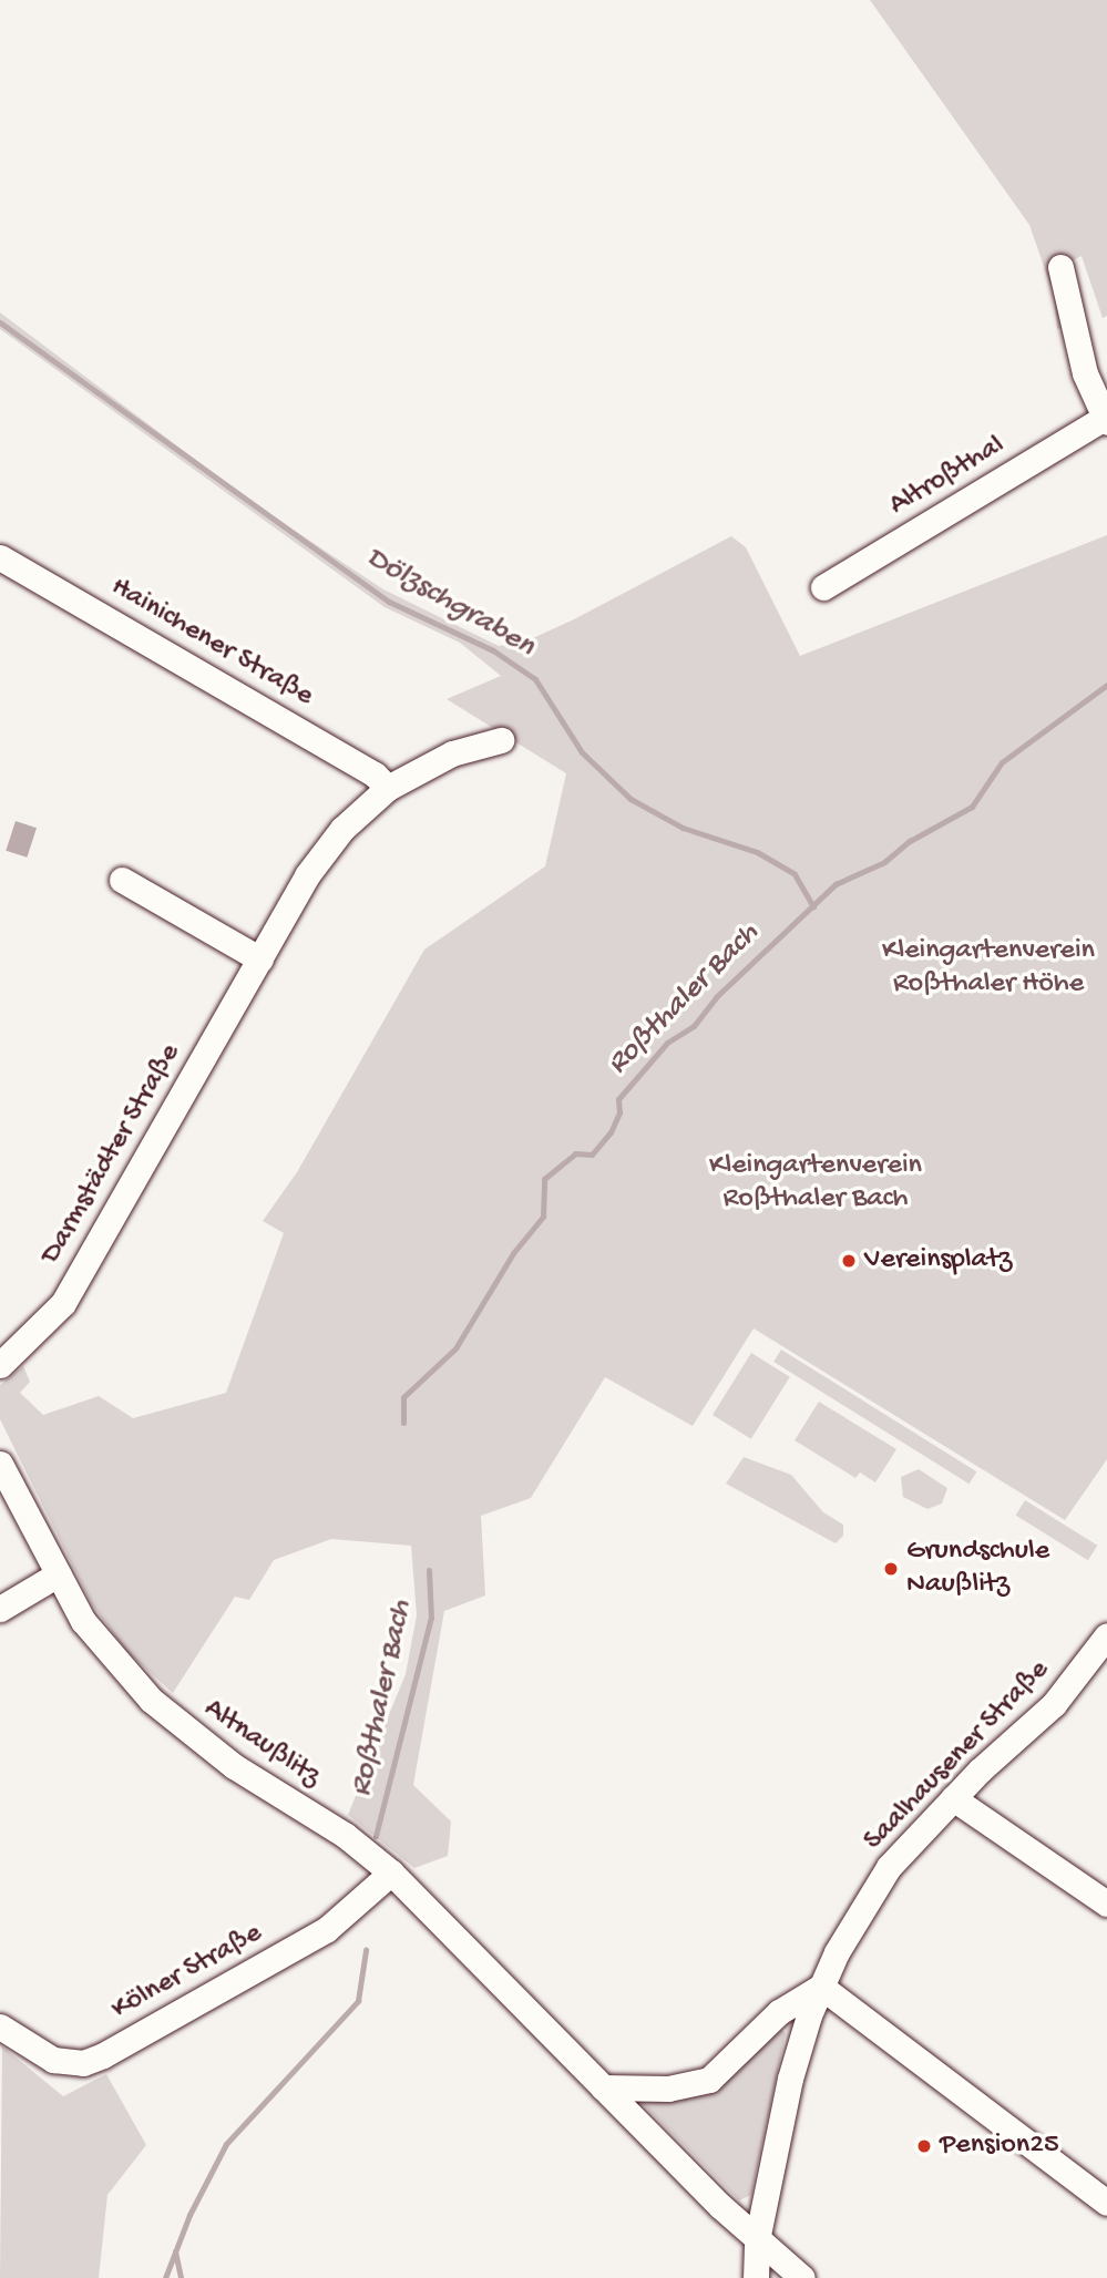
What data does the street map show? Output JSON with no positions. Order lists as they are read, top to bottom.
{
  "streets": {
    "street": [
      "Altroßthal",
      "Hainichener Straße",
      "Darmstädter Straße",
      "Altnaußlitz",
      "Saalhausener Straße",
      "Kölner Straße"
    ]
  },
  "crossings": [
    ["Hainichener Straße", "Darmstädter Straße"],
    ["Altnaußlitz", "Saalhausener Straße"],
    ["Altnaußlitz", "Kölner Straße"]
  ],
  "water": ["Dölzschgraben", "Roßthaler Bach"],
  "parks": ["Kleingartenverein Roßthaler Höhe", "Kleingartenverein Roßthaler Bach"],
  "places": ["Vereinsplatz", "Grundschule Naußlitz", "Pension25"]
}
